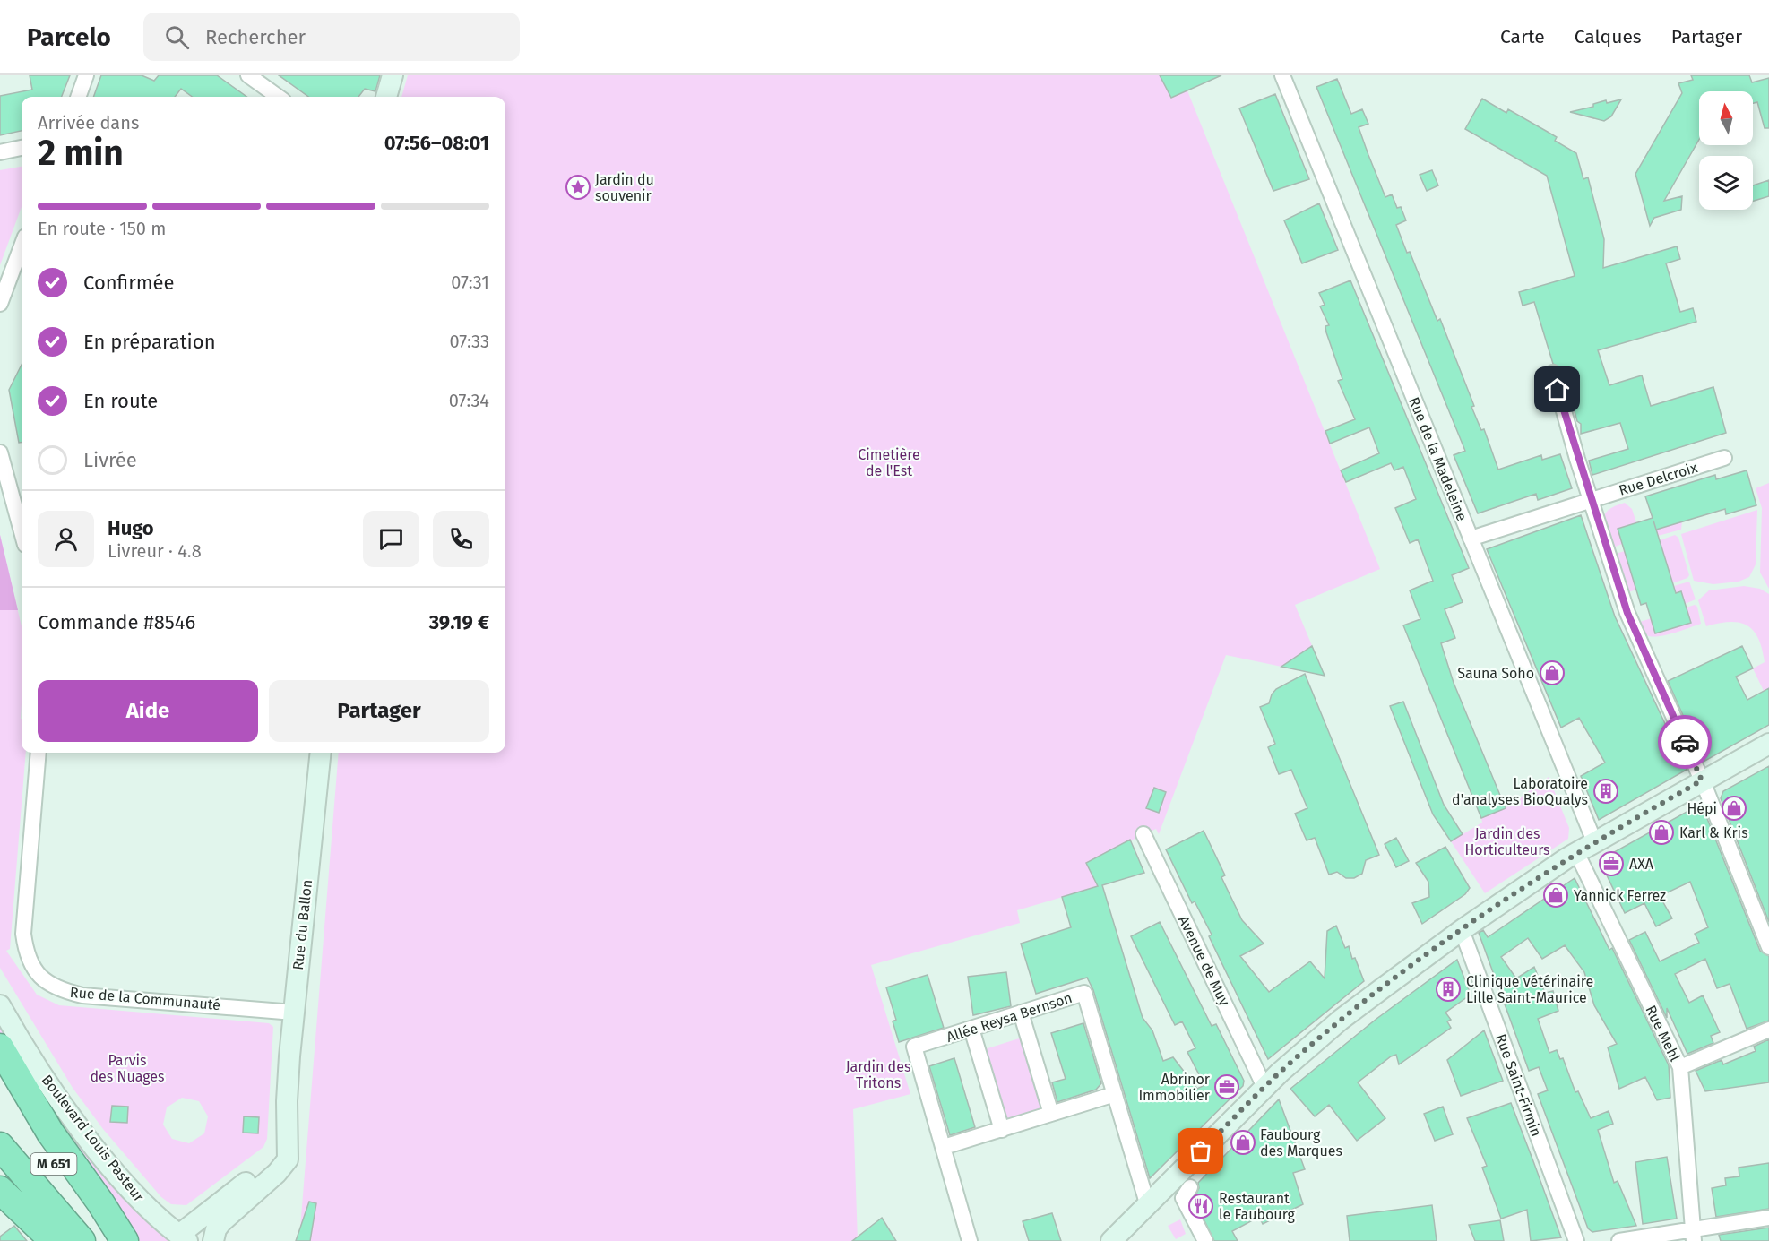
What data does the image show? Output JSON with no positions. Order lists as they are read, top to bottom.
{
  "streets": {
    "highway": ["M 651"],
    "street": [
      "Rue de la Madeleine",
      "Rue Delcroix",
      "Rue du Ballon",
      "Avenue de Muy",
      "Rue de la Communauté",
      "Allée Reysa Bernson",
      "Rue Mehl",
      "Rue Saint-Firmin",
      "Boulevard Louis Pasteur"
    ]
  },
  "crossings": [
    ["Rue de la Madeleine", "Rue Delcroix"],
    ["Rue du Ballon", "Rue de la Communauté"],
    ["Rue du Ballon", "Boulevard Louis Pasteur"]
  ],
  "parks": [
    "Cimetière de l'Est",
    "Jardin des Horticulteurs",
    "Parvis des Nuages",
    "Jardin des Tritons"
  ],
  "places": {
    "place": ["Jardin du souvenir"],
    "shop": [
      "Sauna Soho",
      "Hépi",
      "Karl & Kris",
      "Yannick Ferrez",
      "Faubourg des Marques"
    ],
    "building": ["Laboratoire d'analyses BioQualys", "Clinique vétérinaire Lille Saint-Maurice"],
    "office": ["AXA", "Abrinor Immobilier"],
    "restaurant": ["Restaurant le Faubourg"]
  },
  "north": "top",
  "page": {
    "header": "Parcelo",
    "search": "Rechercher",
    "nav": ["Carte", "Calques", "Partager"],
    "heading": ["2 min", "Arrivée dans", "07:56–08:01"],
    "panel": [
      "Hugo",
      "Livreur · 4.8",
      "Commande #8546",
      "39.19 €"
    ],
    "bar": "En route · 150 m",
    "list": [
      ["Confirmée", "07:31"],
      ["En préparation", "07:33"],
      ["En route", "07:34"],
      "Livrée"
    ],
    "buttons": ["Aide", "Partager"]
  }
}
